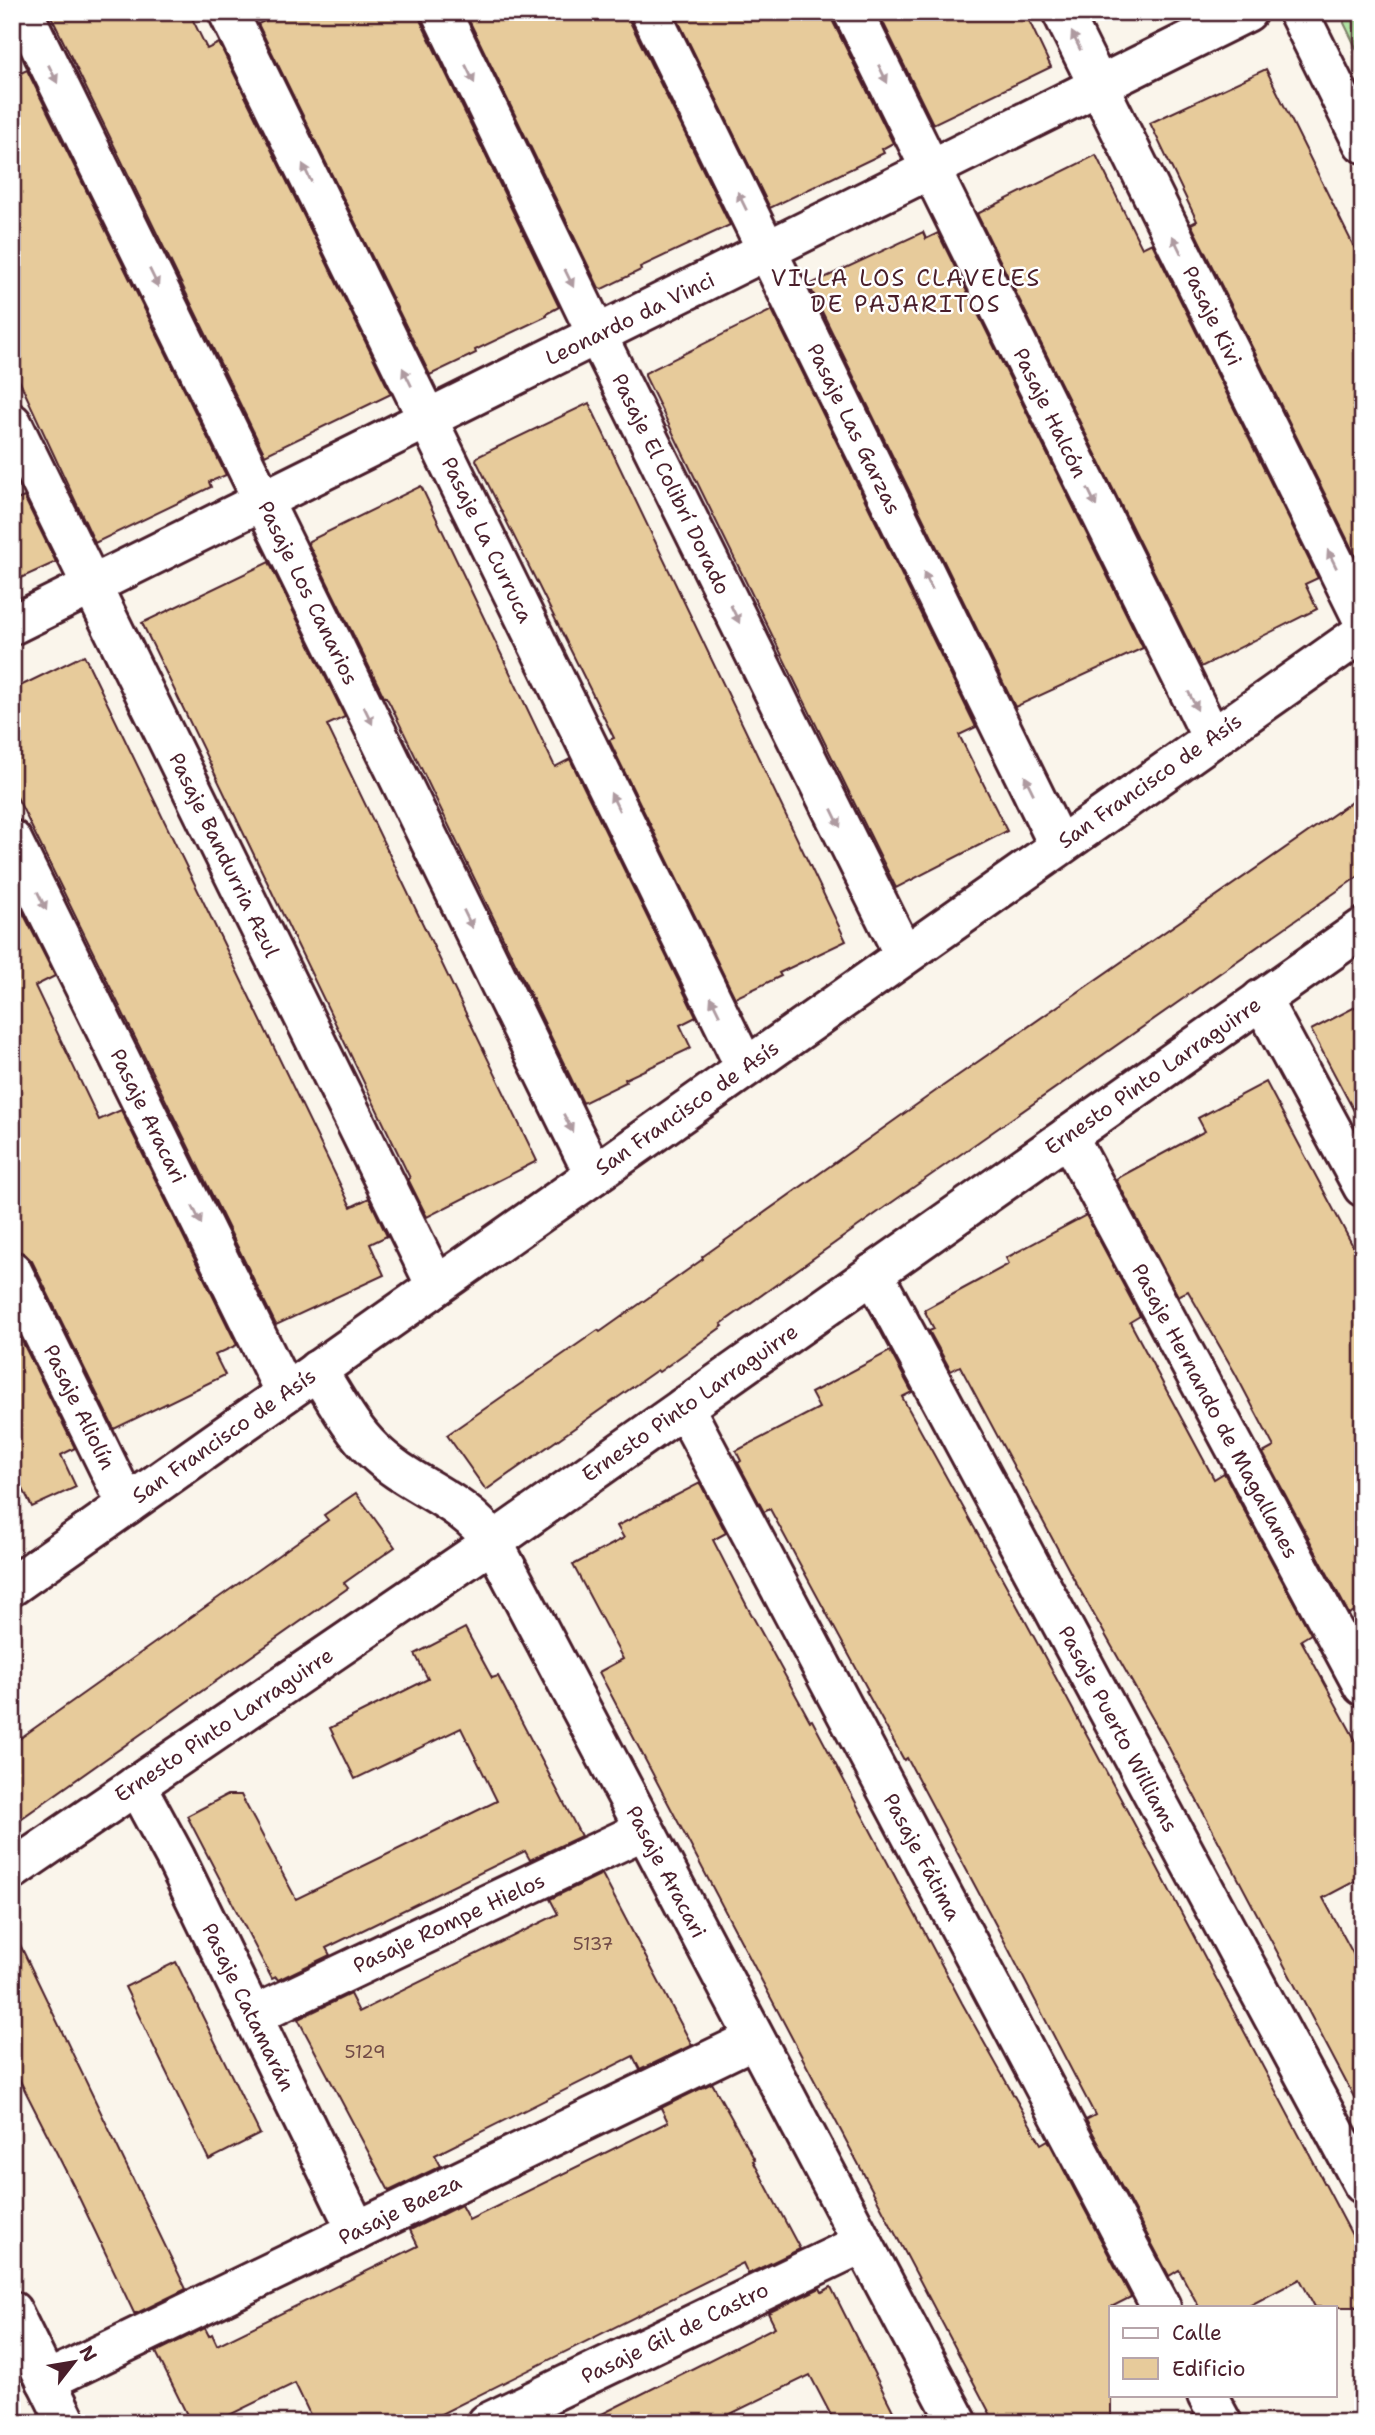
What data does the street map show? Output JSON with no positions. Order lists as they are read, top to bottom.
{
  "streets": {
    "street": [
      "Pasaje Kivi",
      "Leonardo da Vinci",
      "Pasaje Halcón",
      "Pasaje Las Garzas",
      "Pasaje El Colibrí Dorado",
      "Pasaje La Curruca",
      "Pasaje Los Canarios",
      "San Francisco de Asís",
      "Pasaje Bandurria Azul",
      "Ernesto Pinto Larraguirre",
      "Pasaje Aracari",
      "Pasaje Aliolín",
      "Pasaje Hernando de Magallanes",
      "Pasaje Puerto Williams",
      "Pasaje Fátima",
      "Pasaje Rompe Hielos",
      "Pasaje Catamarán",
      "Pasaje Baeza",
      "Pasaje Gil de Castro"
    ]
  },
  "crossings": [
    ["Pasaje Kivi", "Leonardo da Vinci"],
    ["Leonardo da Vinci", "Pasaje Halcón"],
    ["Leonardo da Vinci", "Pasaje Las Garzas"],
    ["Leonardo da Vinci", "Pasaje El Colibrí Dorado"],
    ["Leonardo da Vinci", "Pasaje La Curruca"],
    ["Leonardo da Vinci", "Pasaje Los Canarios"],
    ["Leonardo da Vinci", "Pasaje Bandurria Azul"],
    ["Pasaje Halcón", "San Francisco de Asís"],
    ["Pasaje Las Garzas", "San Francisco de Asís"],
    ["Pasaje El Colibrí Dorado", "San Francisco de Asís"],
    ["Pasaje La Curruca", "San Francisco de Asís"],
    ["Pasaje Los Canarios", "San Francisco de Asís"],
    ["San Francisco de Asís", "Pasaje Bandurria Azul"],
    ["San Francisco de Asís", "Pasaje Aracari"],
    ["San Francisco de Asís", "Pasaje Aliolín"],
    ["Ernesto Pinto Larraguirre", "Pasaje Aracari"],
    ["Ernesto Pinto Larraguirre", "Pasaje Hernando de Magallanes"],
    ["Ernesto Pinto Larraguirre", "Pasaje Puerto Williams"],
    ["Ernesto Pinto Larraguirre", "Pasaje Fátima"],
    ["Ernesto Pinto Larraguirre", "Pasaje Catamarán"],
    ["Pasaje Aracari", "Pasaje Rompe Hielos"],
    ["Pasaje Aracari", "Pasaje Baeza"],
    ["Pasaje Aracari", "Pasaje Gil de Castro"],
    ["Pasaje Rompe Hielos", "Pasaje Catamarán"],
    ["Pasaje Catamarán", "Pasaje Baeza"]
  ],
  "one_way": [
    "Pasaje Kivi",
    "Pasaje Halcón",
    "Pasaje Las Garzas",
    "Pasaje El Colibrí Dorado",
    "Pasaje La Curruca",
    "Pasaje Los Canarios"
  ],
  "districts": ["VILLA LOS CLAVELES DE PAJARITOS"],
  "house_numbers": ["5137", "5129"],
  "legend": ["Calle", "Edificio"],
  "north": "top right"
}
